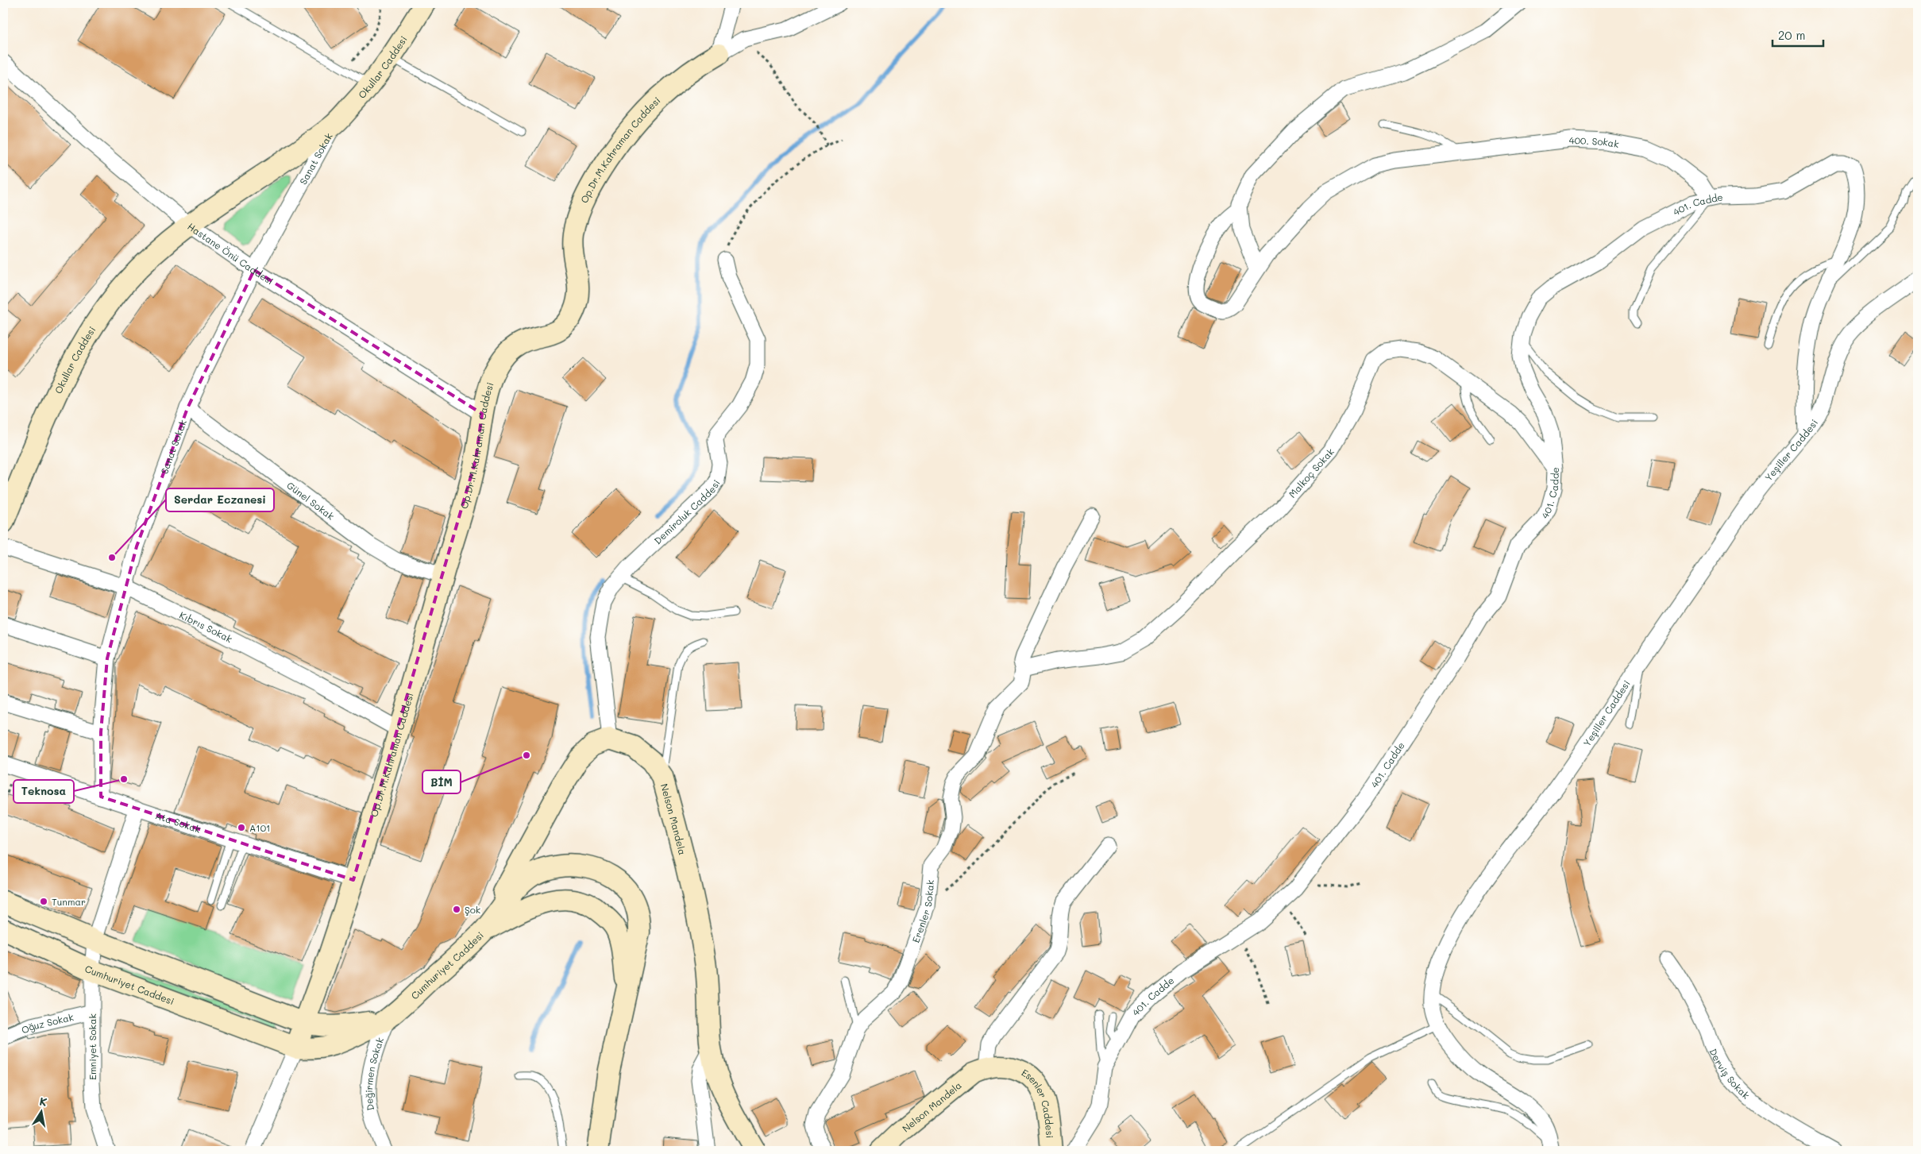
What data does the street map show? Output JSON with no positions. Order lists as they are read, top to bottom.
{
  "streets": {
    "street": [
      "Okullar Caddesi",
      "400. Sokak",
      "Op.Dr.M.Kahraman Caddesi",
      "Sanat Sokak",
      "401. Cadde",
      "Hastane Önü Caddesi",
      "Yeşiller Caddesi",
      "Malkoç Sokak",
      "Günel Sokak",
      "Demiroluk Caddesi",
      "Kıbrıs Sokak",
      "Nelson Mandela",
      "Ata Sokak",
      "Erenler Sokak",
      "Cumhuriyet Caddesi",
      "Oğuz Sokak",
      "Emniyet Sokak",
      "Derviş Sokak",
      "Değirmen Sokak",
      "Esenler Caddesi"
    ]
  },
  "crossings": [
    ["Okullar Caddesi", "Sanat Sokak"],
    ["Okullar Caddesi", "Hastane Önü Caddesi"],
    ["400. Sokak", "401. Cadde"],
    ["Op.Dr.M.Kahraman Caddesi", "Hastane Önü Caddesi"],
    ["Op.Dr.M.Kahraman Caddesi", "Günel Sokak"],
    ["Op.Dr.M.Kahraman Caddesi", "Kıbrıs Sokak"],
    ["Op.Dr.M.Kahraman Caddesi", "Ata Sokak"],
    ["Op.Dr.M.Kahraman Caddesi", "Cumhuriyet Caddesi"],
    ["Sanat Sokak", "Hastane Önü Caddesi"],
    ["Sanat Sokak", "Günel Sokak"],
    ["Sanat Sokak", "Kıbrıs Sokak"],
    ["Sanat Sokak", "Ata Sokak"],
    ["401. Cadde", "Yeşiller Caddesi"],
    ["401. Cadde", "Malkoç Sokak"],
    ["Malkoç Sokak", "Erenler Sokak"],
    ["Demiroluk Caddesi", "Nelson Mandela"],
    ["Nelson Mandela", "Esenler Caddesi"],
    ["Ata Sokak", "Emniyet Sokak"],
    ["Cumhuriyet Caddesi", "Emniyet Sokak"],
    ["Cumhuriyet Caddesi", "Değirmen Sokak"],
    ["Oğuz Sokak", "Emniyet Sokak"]
  ],
  "places": [
    "Serdar Eczanesi",
    "BİM",
    "Teknosa",
    "A101",
    "Tunmar",
    "Şok"
  ],
  "scale_bar": "20 m",
  "north": "top"
}
